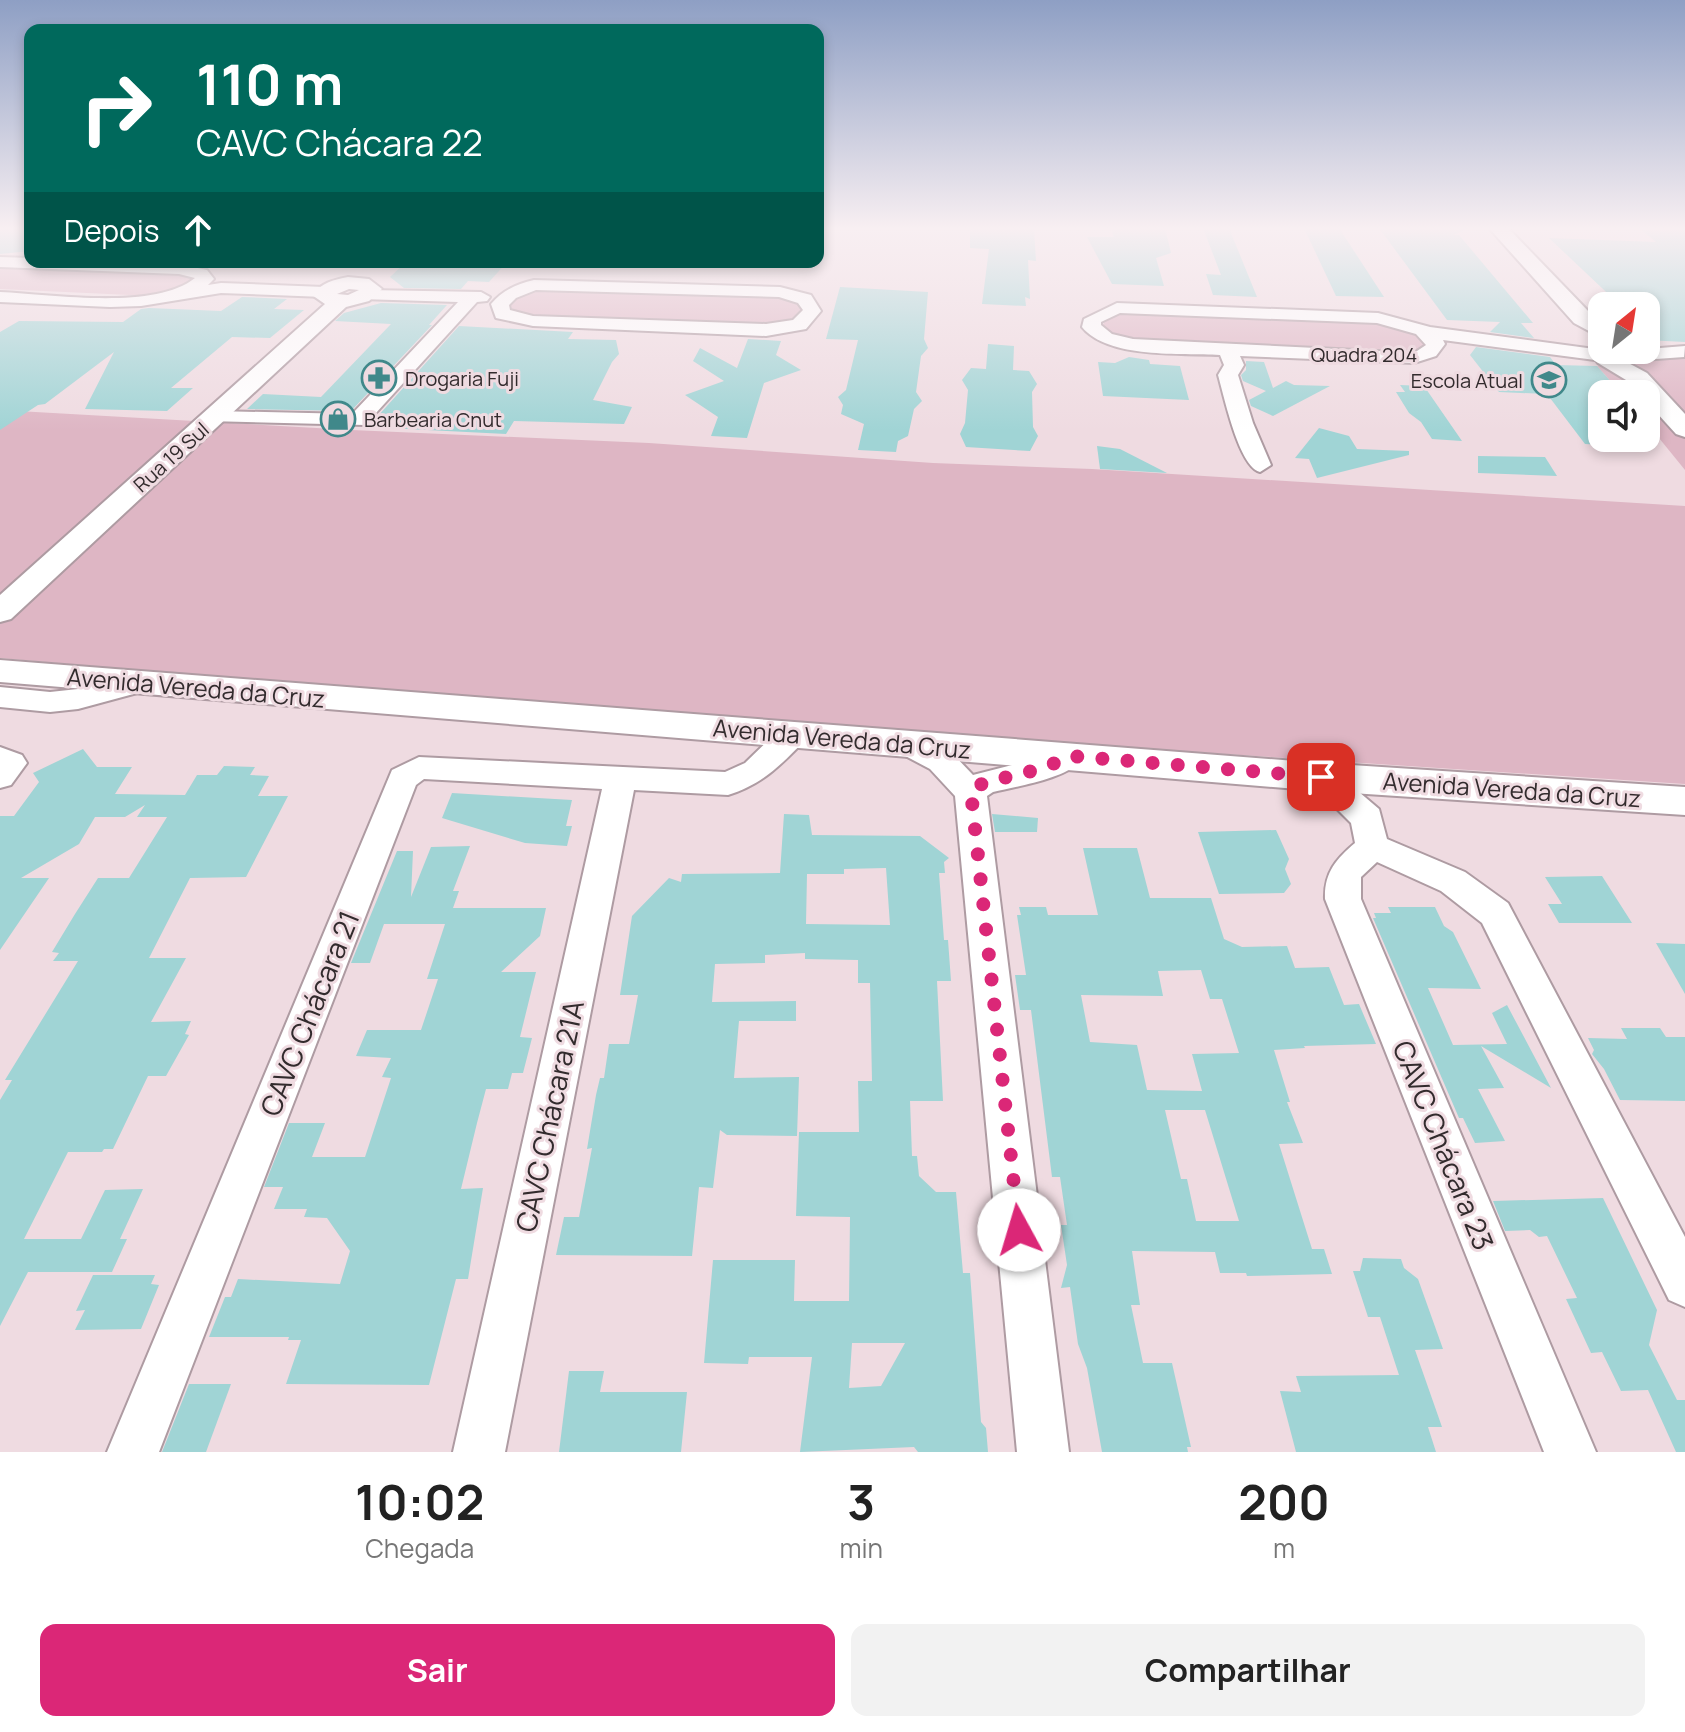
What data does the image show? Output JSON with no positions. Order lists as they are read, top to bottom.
{
  "streets": {
    "street": [
      "Quadra 204",
      "Rua 19 Sul",
      "Avenida Vereda da Cruz",
      "CAVC Chácara 21",
      "CAVC Chácara 21A",
      "CAVC Chácara 23"
    ]
  },
  "crossings": [
    ["Avenida Vereda da Cruz", "CAVC Chácara 21"],
    ["Avenida Vereda da Cruz", "CAVC Chácara 23"],
    ["CAVC Chácara 21", "CAVC Chácara 21A"]
  ],
  "places": {
    "pharmacy": ["Drogaria Fuji"],
    "school or university": ["Escola Atual"],
    "shop": ["Barbearia Cnut"]
  },
  "north": "top right",
  "page": {
    "turn": ["110 m", "CAVC Chácara 22"],
    "then": "Depois",
    "eta": [
      "10:02",
      "Chegada",
      "3",
      "min",
      "200",
      "m"
    ],
    "buttons": ["Sair", "Compartilhar"]
  }
}
